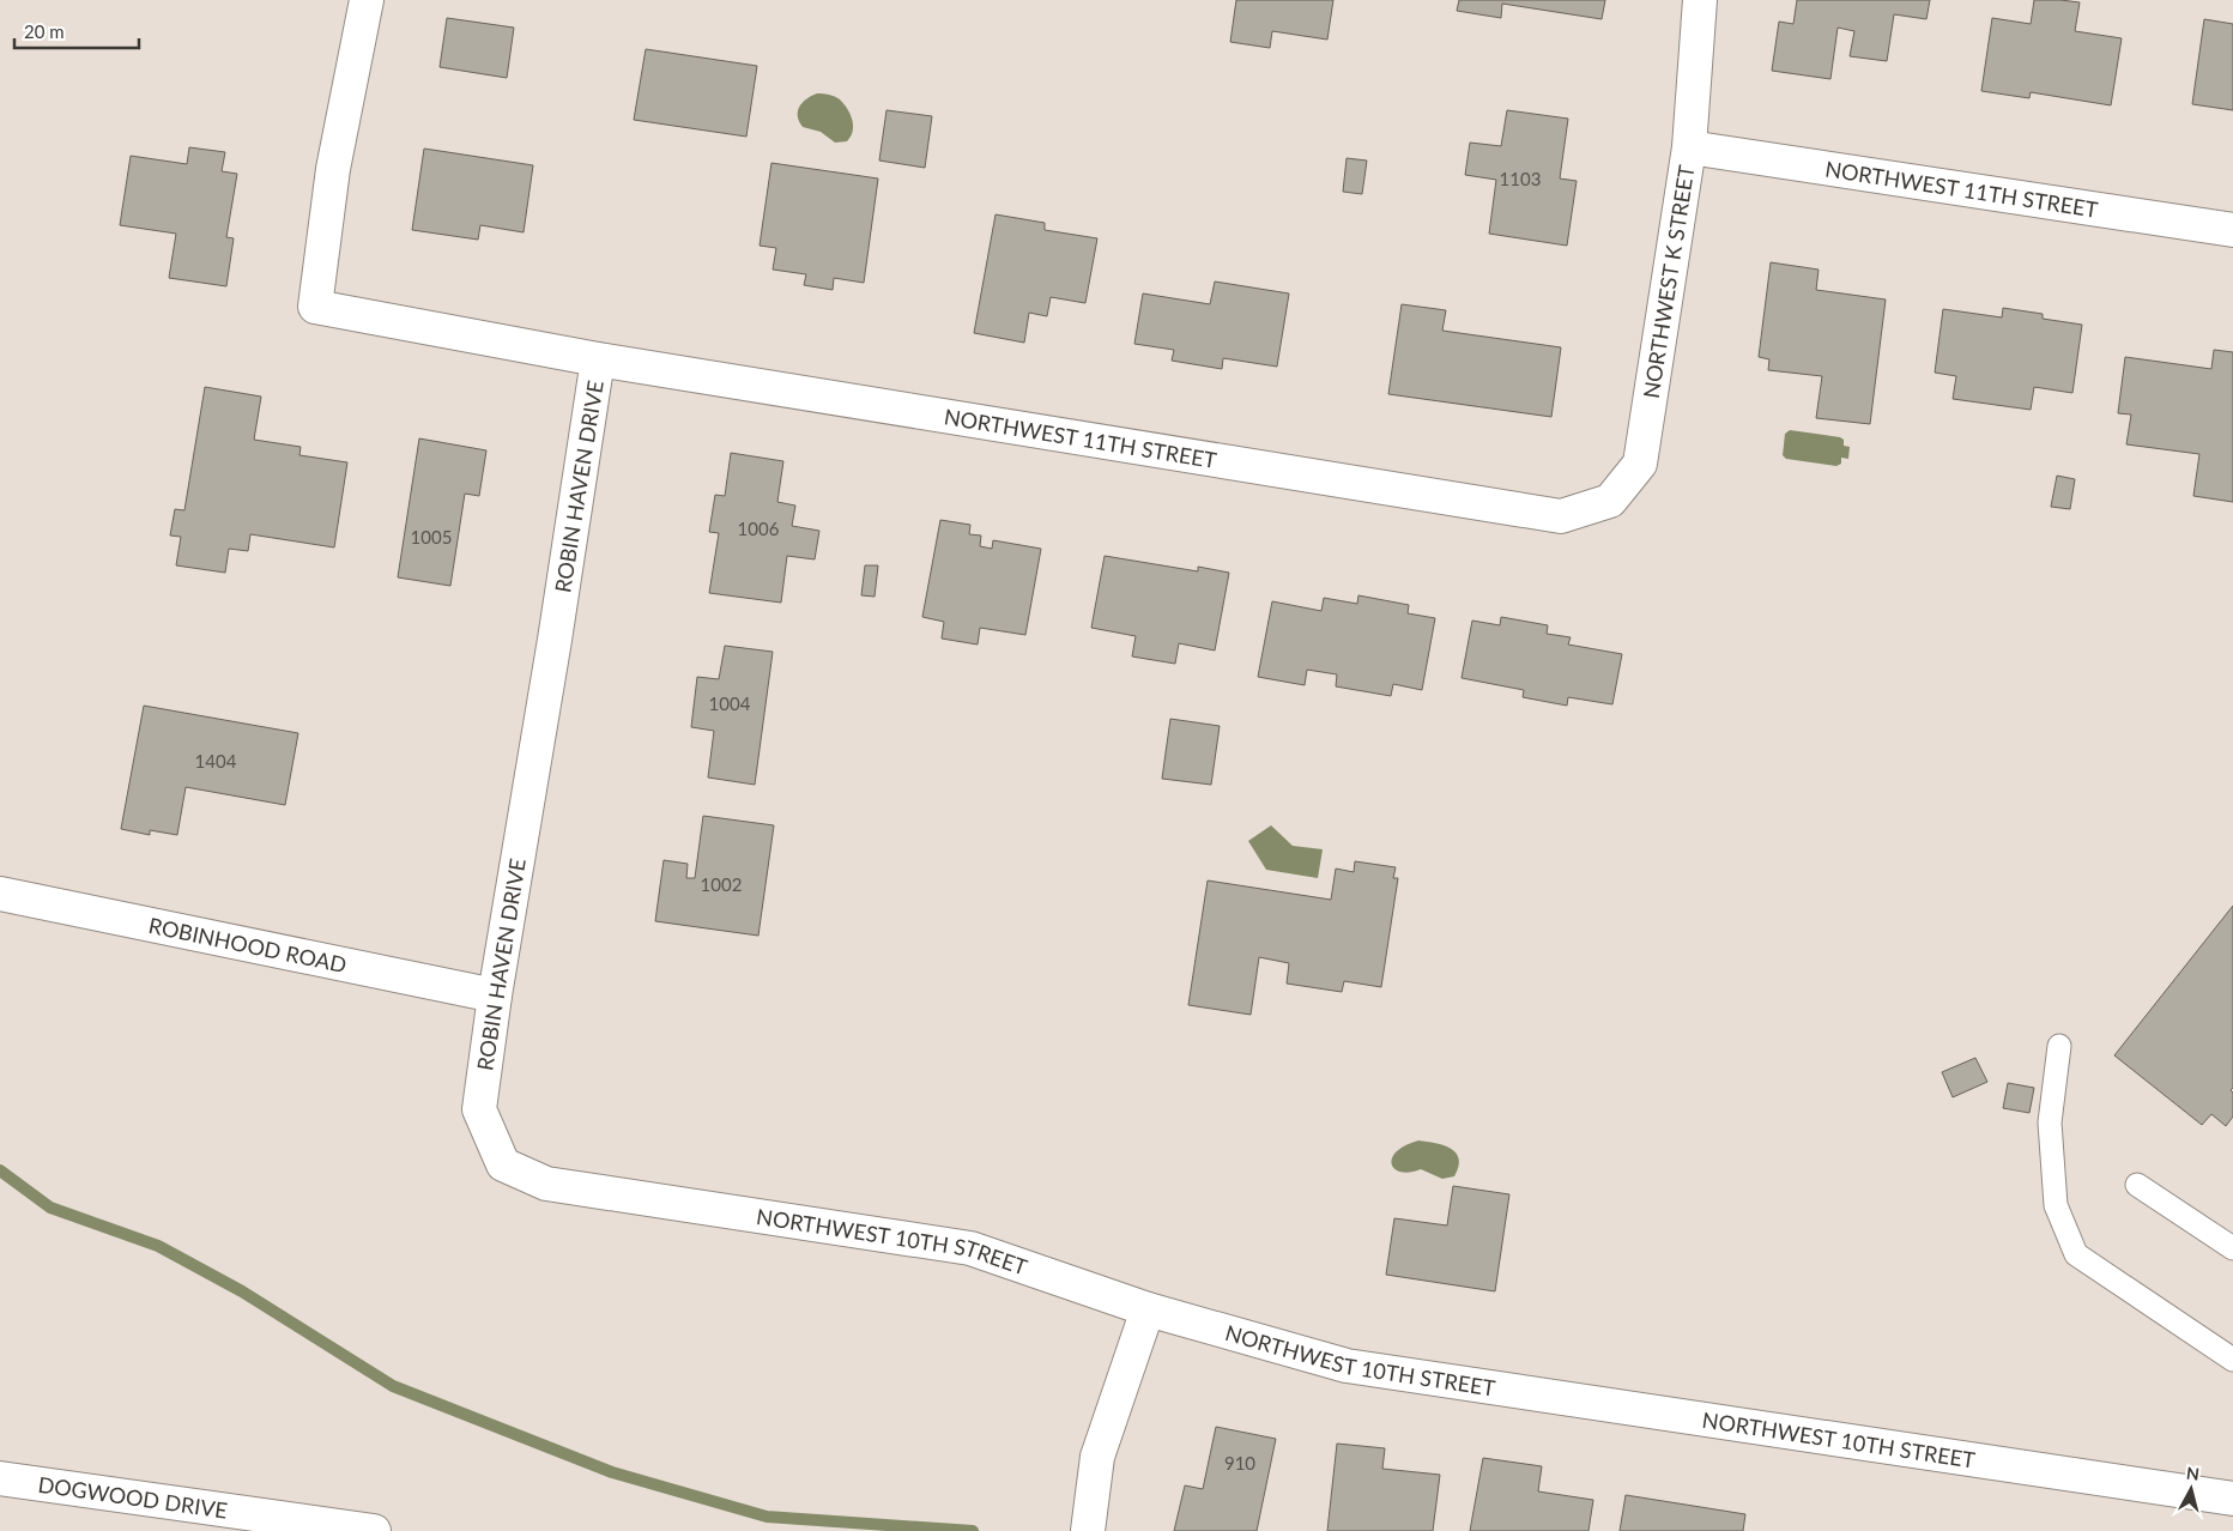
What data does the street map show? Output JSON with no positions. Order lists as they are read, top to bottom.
{
  "streets": {
    "street": [
      "NORTHWEST 11TH STREET",
      "NORTHWEST K STREET",
      "ROBIN HAVEN DRIVE",
      "ROBINHOOD ROAD",
      "NORTHWEST 10TH STREET",
      "DOGWOOD DRIVE"
    ]
  },
  "crossings": [
    ["NORTHWEST 11TH STREET", "NORTHWEST K STREET"],
    ["NORTHWEST 11TH STREET", "ROBIN HAVEN DRIVE"],
    ["ROBIN HAVEN DRIVE", "ROBINHOOD ROAD"],
    ["ROBIN HAVEN DRIVE", "NORTHWEST 10TH STREET"]
  ],
  "house_numbers": [
    "1103",
    "1006",
    "1005",
    "1004",
    "1404",
    "1002",
    "910"
  ],
  "scale_bar": "20 m",
  "north": "top"
}
